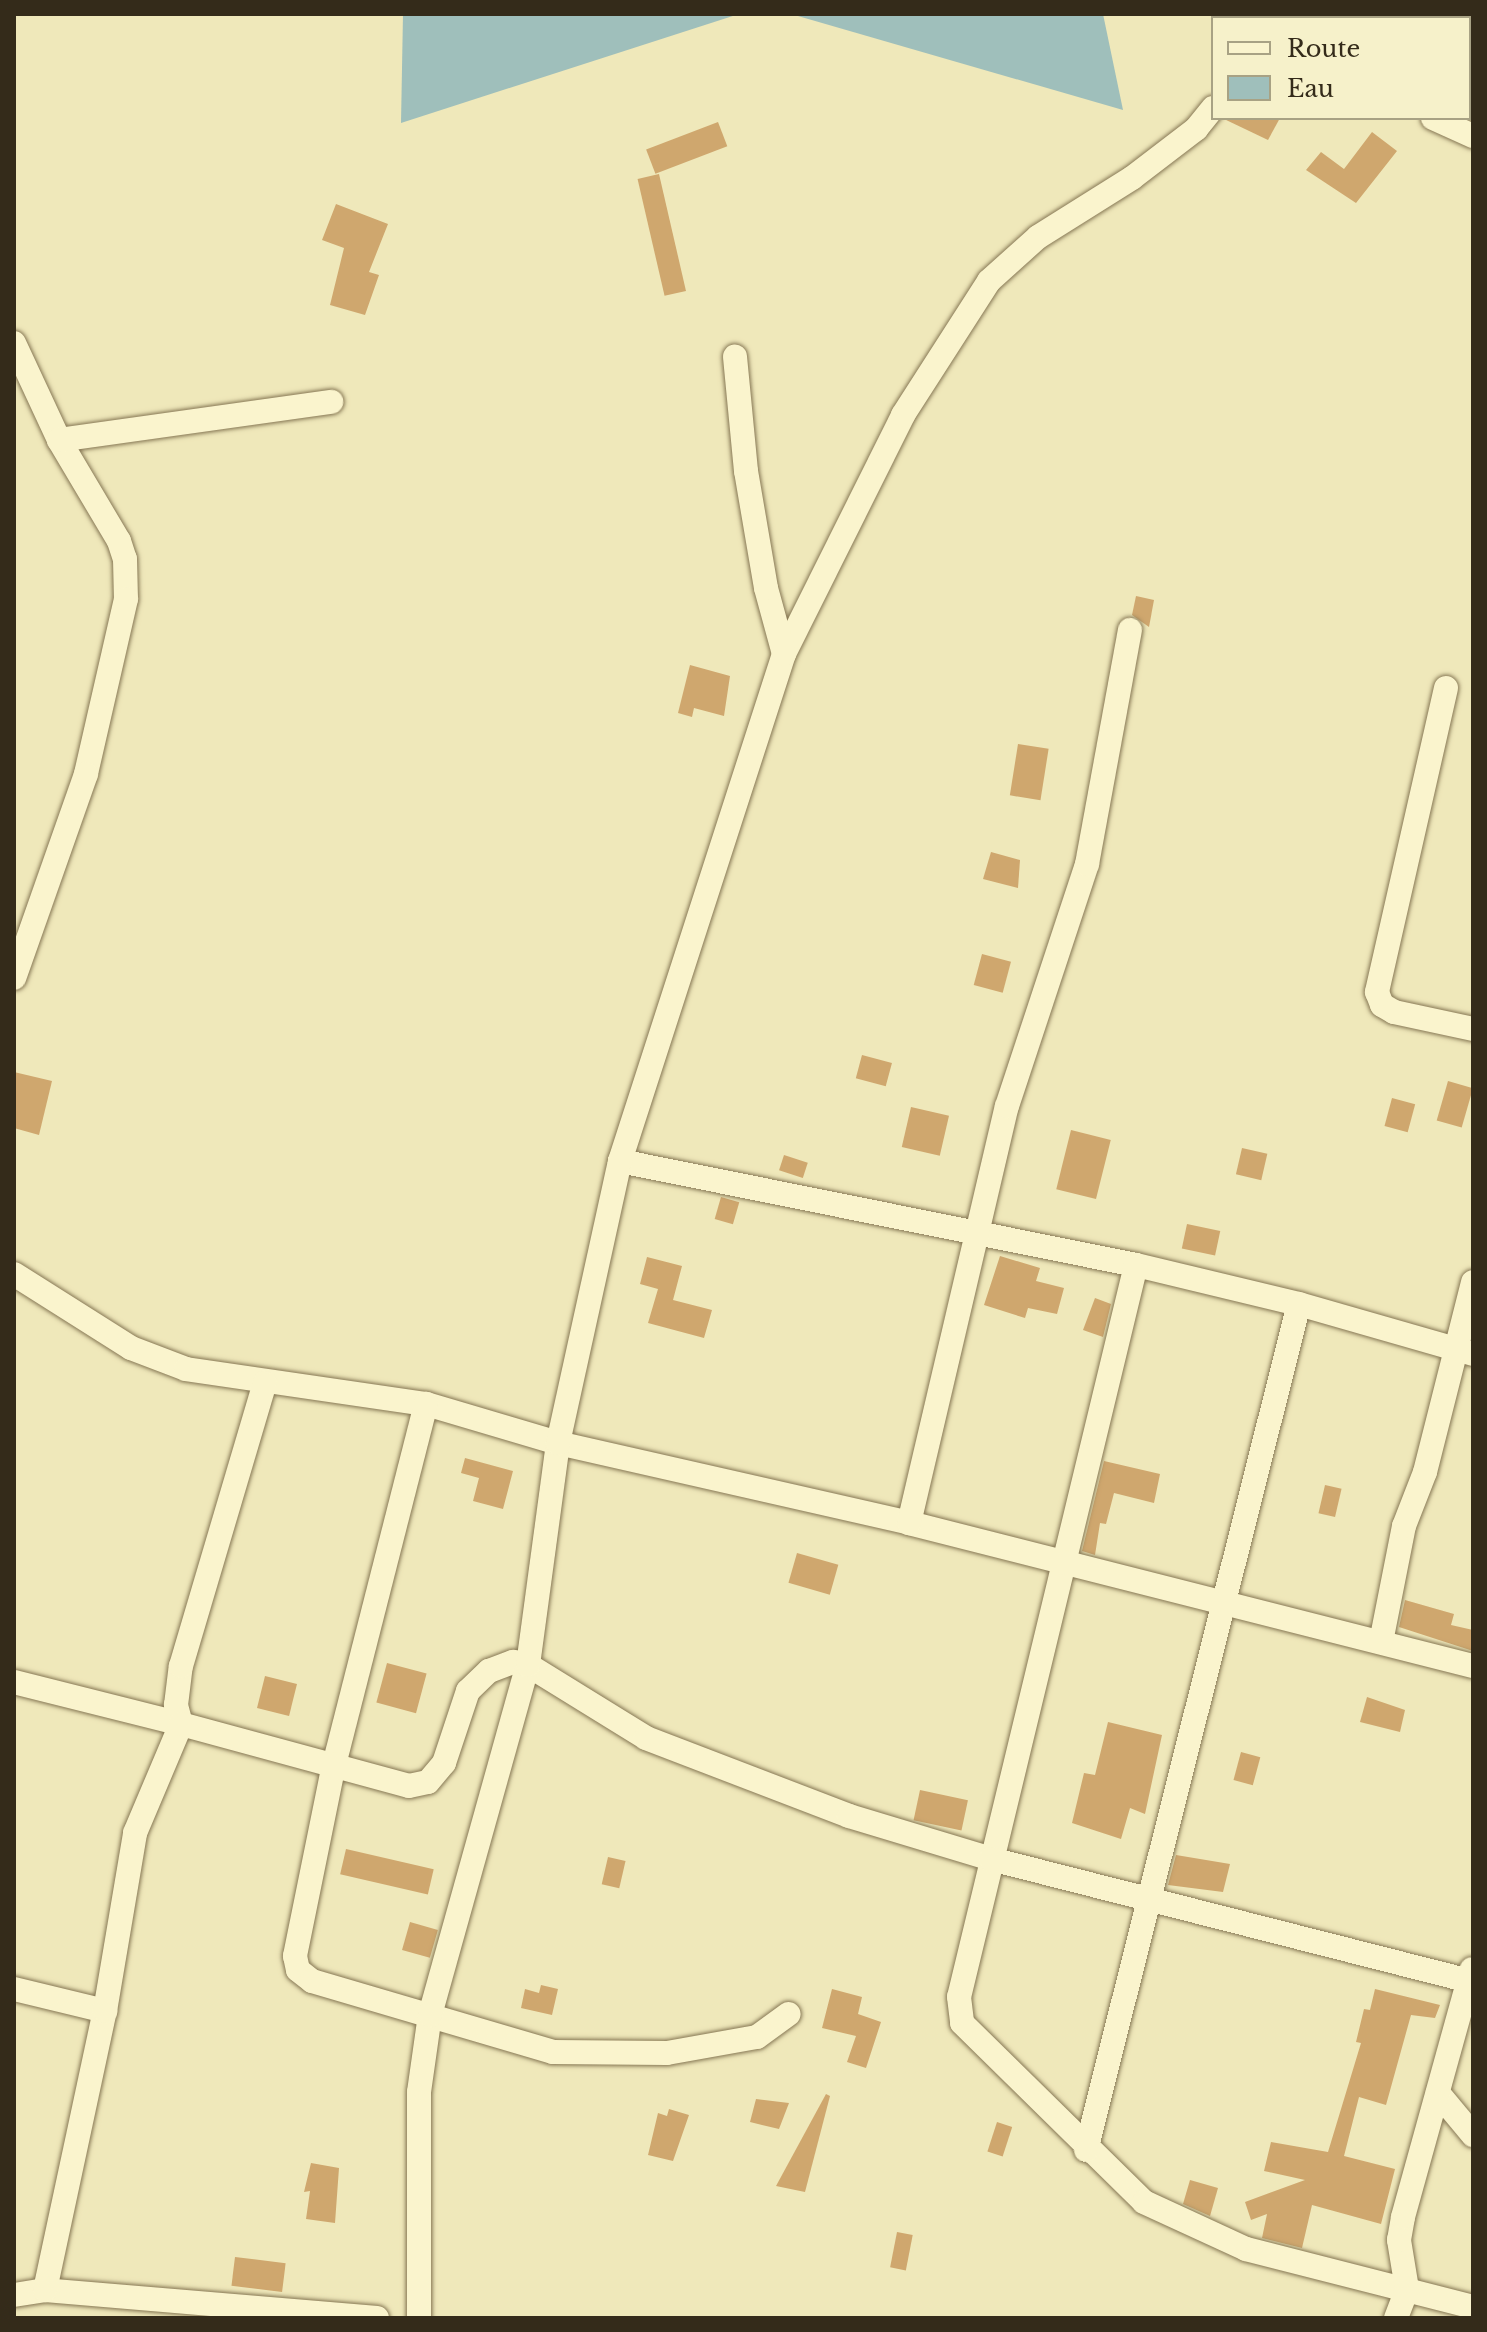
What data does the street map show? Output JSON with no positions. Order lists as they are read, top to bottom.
{
  "legend": ["Route", "Eau"]
}
